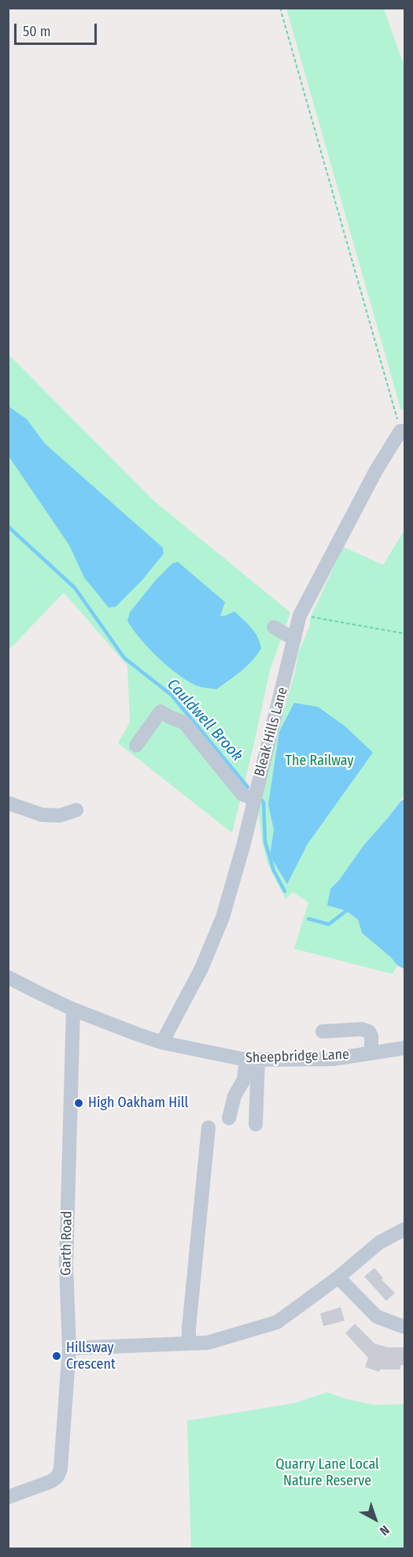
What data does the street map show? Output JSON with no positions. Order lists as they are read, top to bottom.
{
  "streets": {
    "street": ["Bleak Hills Lane", "Sheepbridge Lane", "Garth Road"]
  },
  "crossings": [
    ["Bleak Hills Lane", "Sheepbridge Lane"]
  ],
  "water": ["Cauldwell Brook"],
  "parks": ["The Railway", "Quarry Lane Local Nature Reserve"],
  "places": ["High Oakham Hill", "Hillsway Crescent"],
  "scale_bar": "50 m",
  "north": "bottom right"
}
